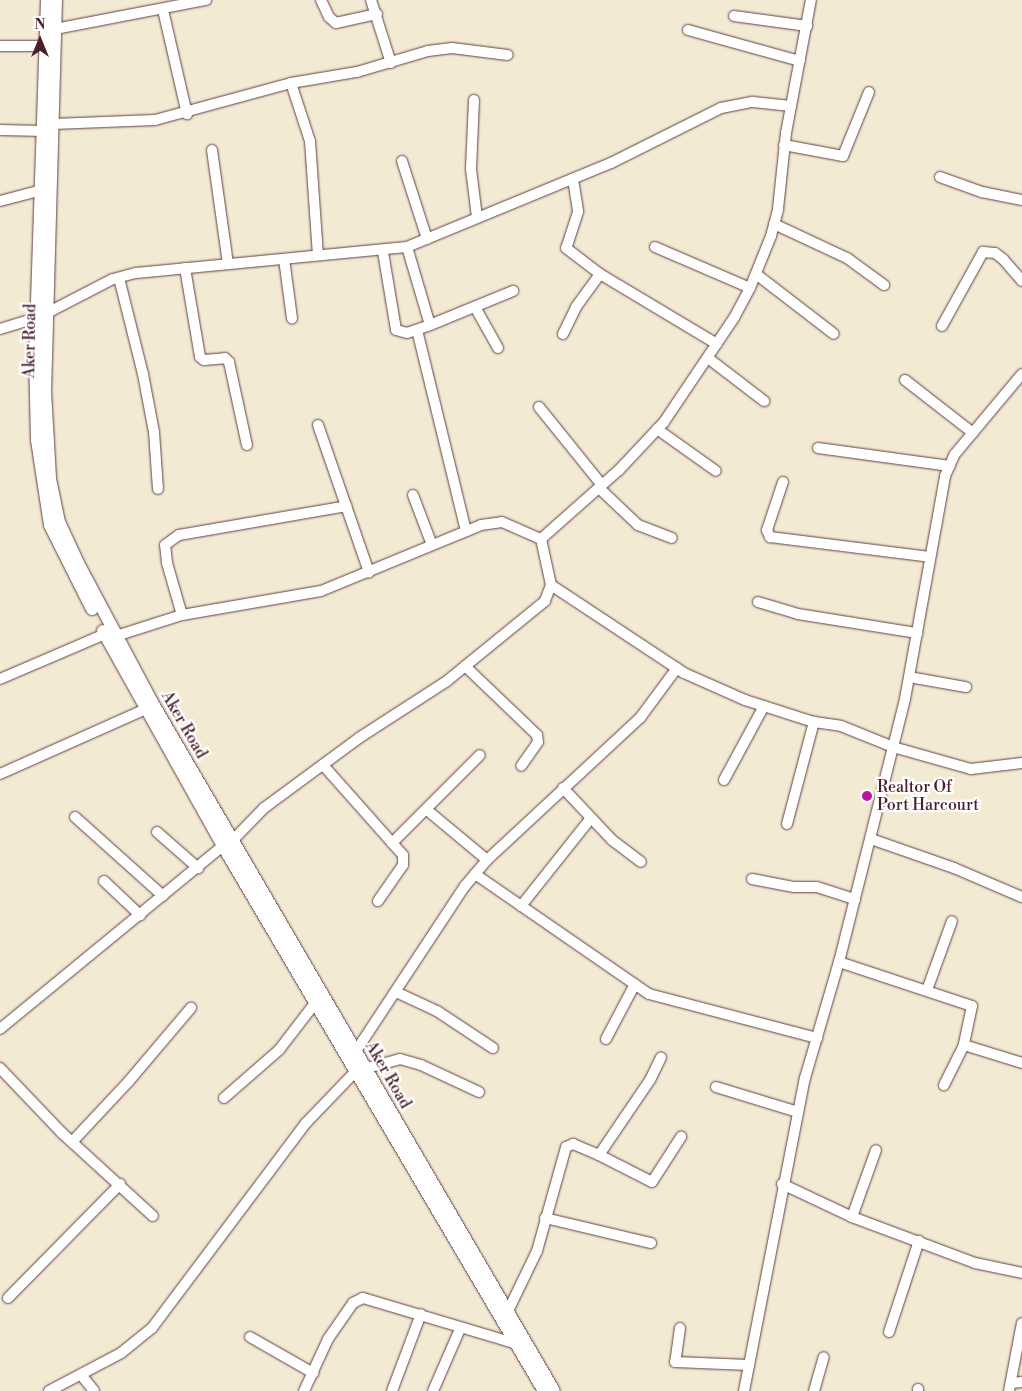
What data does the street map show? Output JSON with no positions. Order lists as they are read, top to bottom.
{
  "streets": {
    "street": ["Aker Road"]
  },
  "places": ["Realtor Of Port Harcourt"],
  "north": "top"
}
